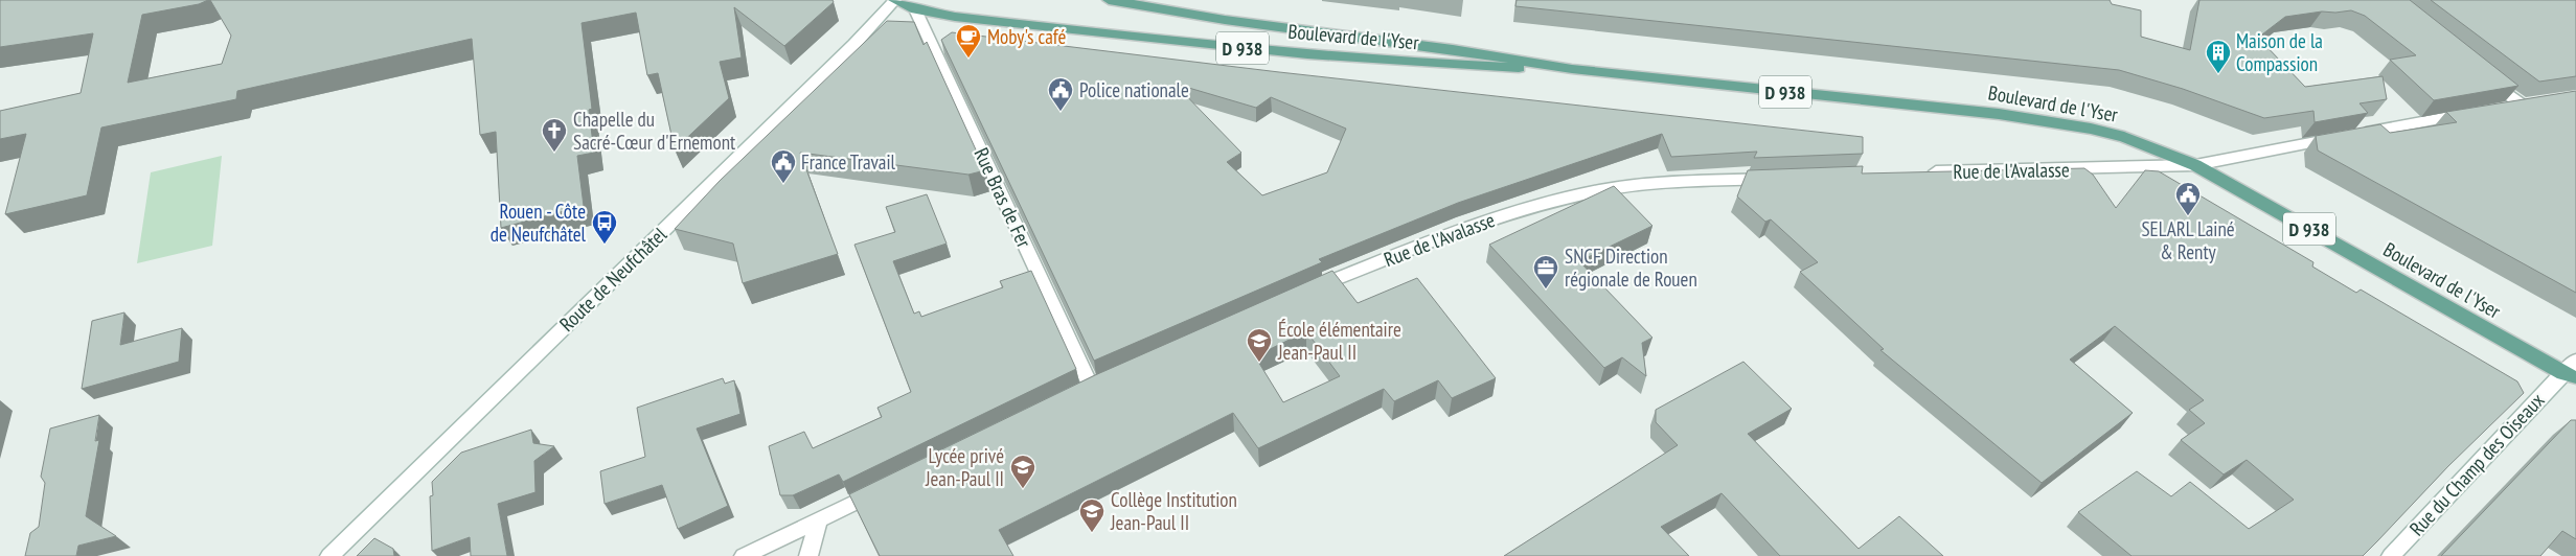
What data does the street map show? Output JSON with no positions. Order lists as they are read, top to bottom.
{
  "streets": {
    "main road": ["Boulevard de l'Yser", "D 938"],
    "street": [
      "Rue de l'Avalasse",
      "Rue Bras de Fer",
      "Route de Neufchâtel",
      "Rue du Champ des Oiseaux"
    ]
  },
  "crossings": [
    ["Boulevard de l'Yser", "D 938"],
    ["Boulevard de l'Yser", "Rue de l'Avalasse"],
    ["Boulevard de l'Yser", "Rue Bras de Fer"],
    ["Boulevard de l'Yser", "Rue du Champ des Oiseaux"],
    ["D 938", "Rue Bras de Fer"],
    ["D 938", "Route de Neufchâtel"],
    ["D 938", "Rue du Champ des Oiseaux"]
  ],
  "places": {
    "cafe": ["Moby's café"],
    "building": ["Maison de la Compassion"],
    "public building": ["Police nationale", "France Travail", "SELARL Lainé & Renty"],
    "church": ["Chapelle du Sacré-Cœur d'Ernemont"],
    "bus stop": ["Rouen - Côte de Neufchâtel"],
    "office": ["SNCF Direction régionale de Rouen"],
    "school or university": ["École élémentaire Jean-Paul II", "Lycée privé Jean-Paul II", "Collège Institution Jean-Paul II"]
  }
}
